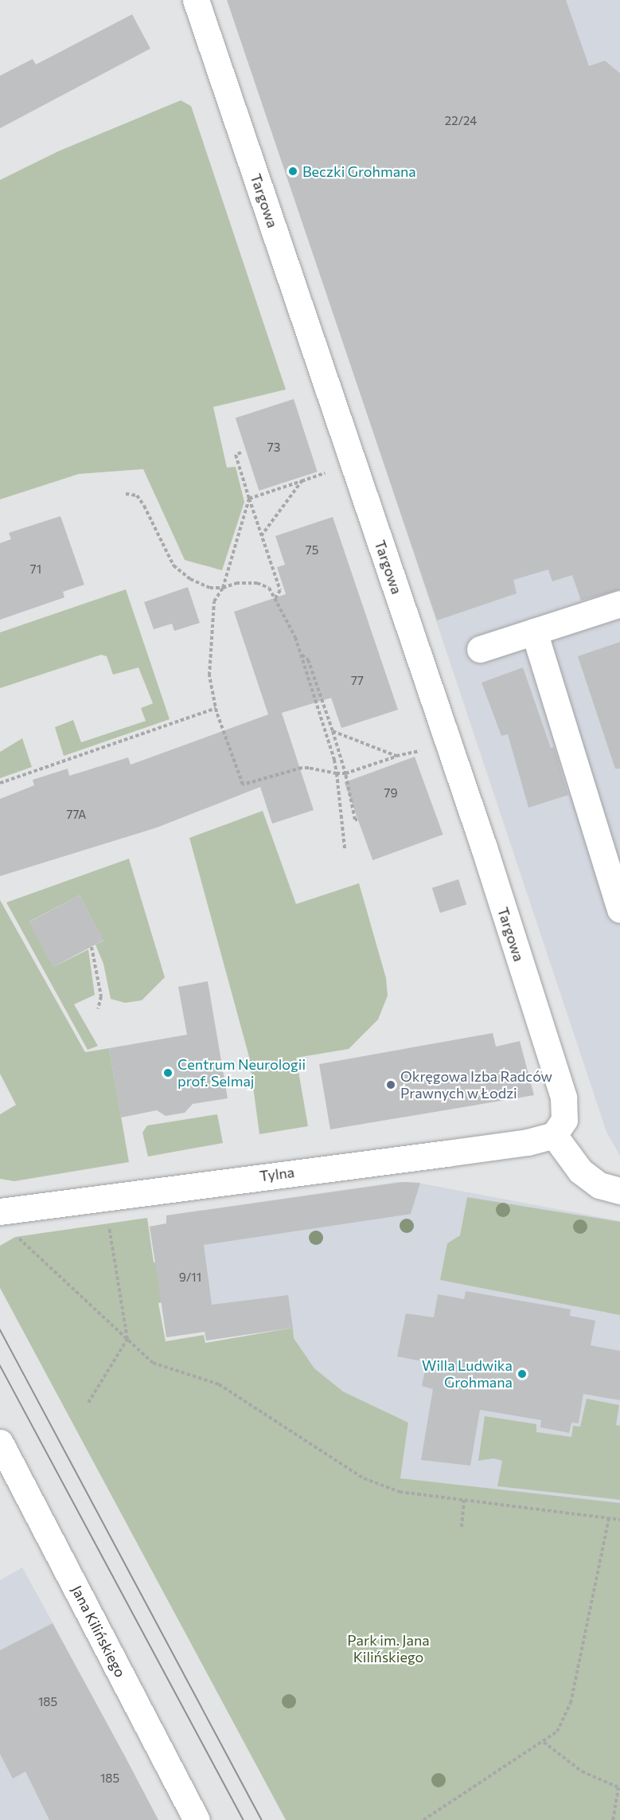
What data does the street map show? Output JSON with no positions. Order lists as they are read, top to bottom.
{
  "streets": {
    "street": ["Targowa", "Tylna", "Jana Kilińskiego"]
  },
  "crossings": [
    ["Targowa", "Tylna"]
  ],
  "parks": ["Park im. Jana Kilińskiego"],
  "places": [
    "Beczki Grohmana",
    "Centrum Neurologii prof. Selmaj",
    "Okręgowa Izba Radców Prawnych w Łodzi",
    "Willa Ludwika Grohmana"
  ],
  "house_numbers": [
    "22/24",
    "73",
    "75",
    "71",
    "77",
    "79",
    "77A",
    "9/11",
    "185",
    "185"
  ]
}
